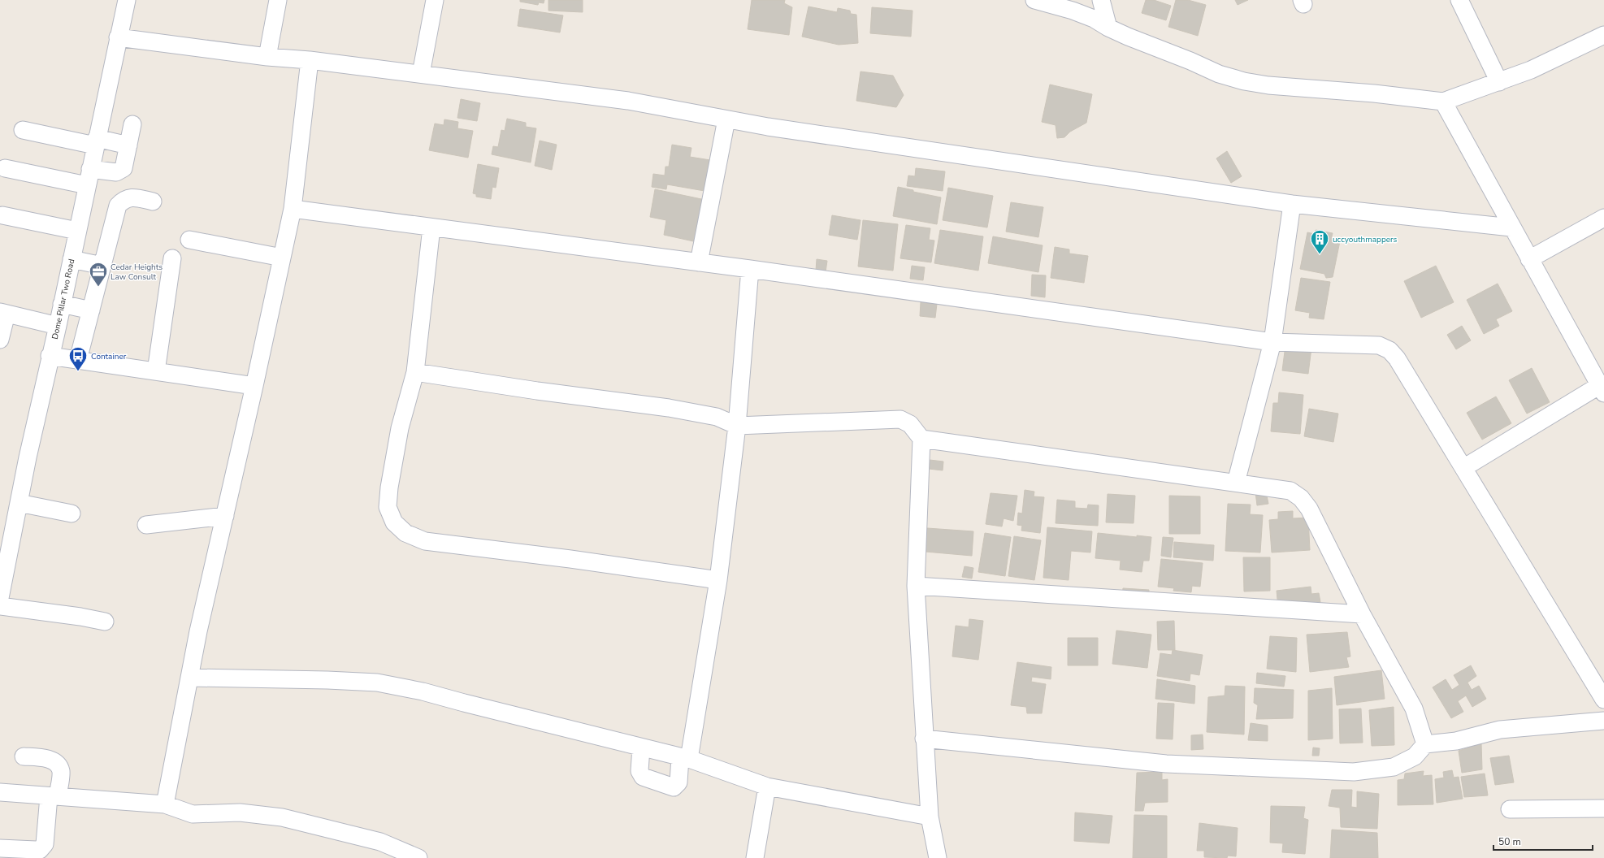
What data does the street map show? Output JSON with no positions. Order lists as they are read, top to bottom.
{
  "streets": {
    "street": ["Dome Pillar Two Road"]
  },
  "places": {
    "building": ["uccyouthmappers"],
    "office": ["Cedar Heights Law Consult"],
    "bus stop": ["Container"]
  },
  "scale_bar": "50 m"
}
